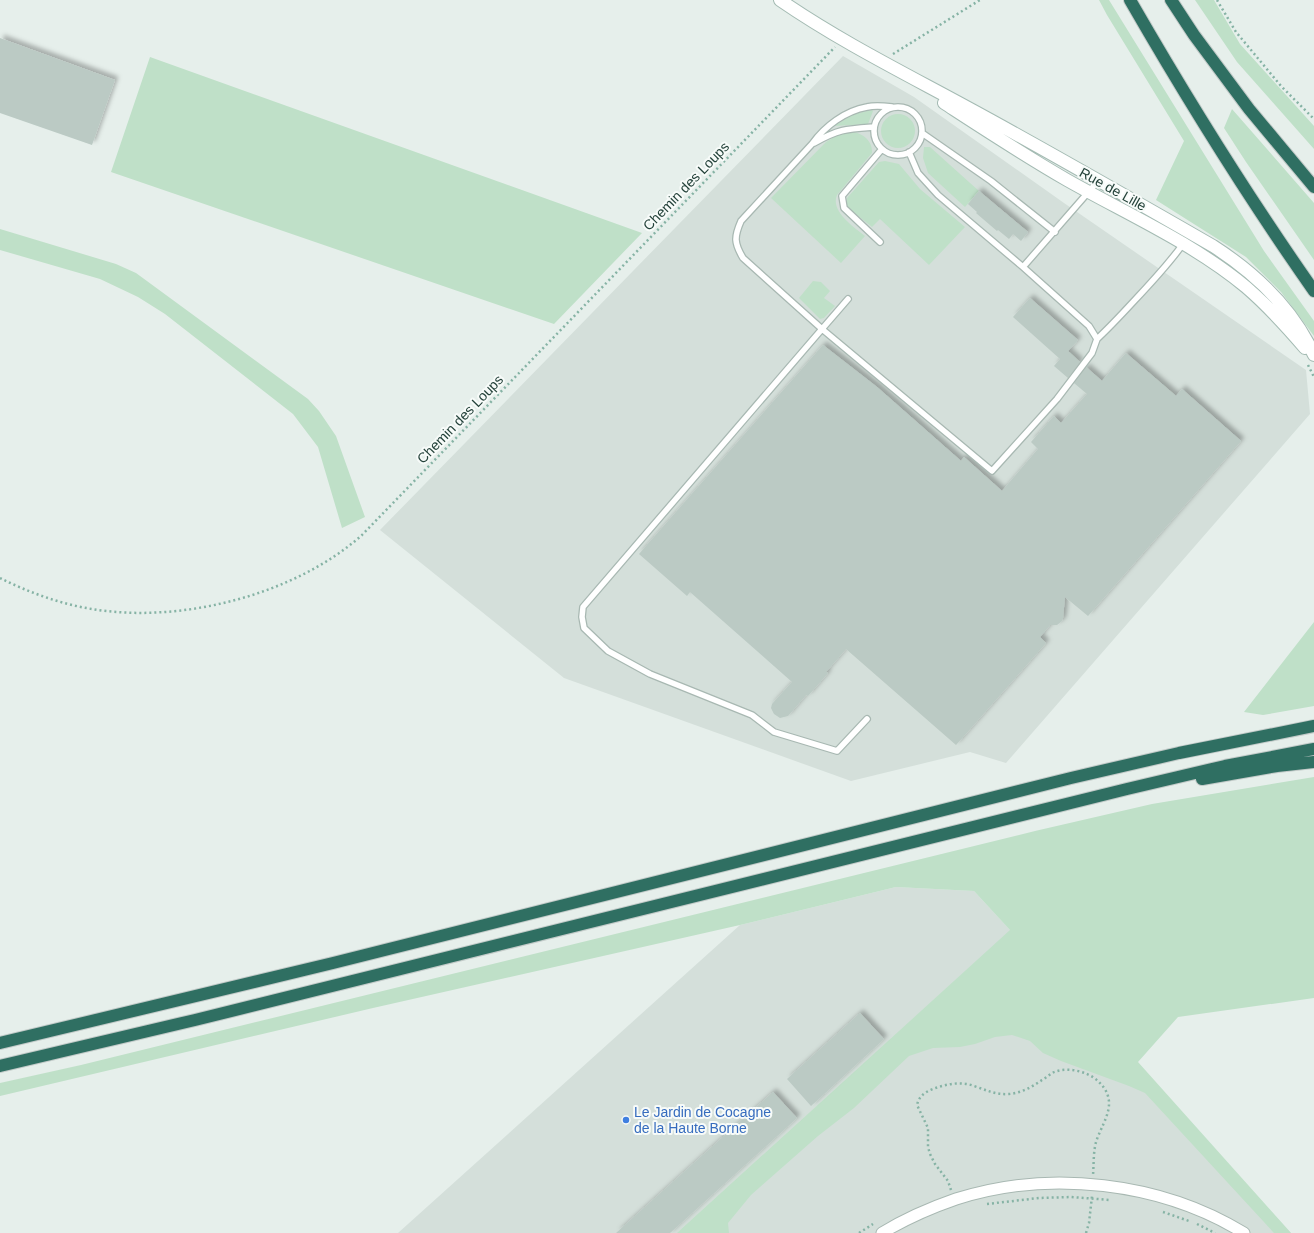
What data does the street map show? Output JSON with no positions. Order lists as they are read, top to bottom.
{
  "streets": {
    "main road": ["Rue de Lille"],
    "path": ["Chemin des Loups"]
  },
  "crossings": [
    ["Chemin des Loups", "Rue de Lille"]
  ],
  "places": ["Le Jardin de Cocagne de la Haute Borne"]
}
